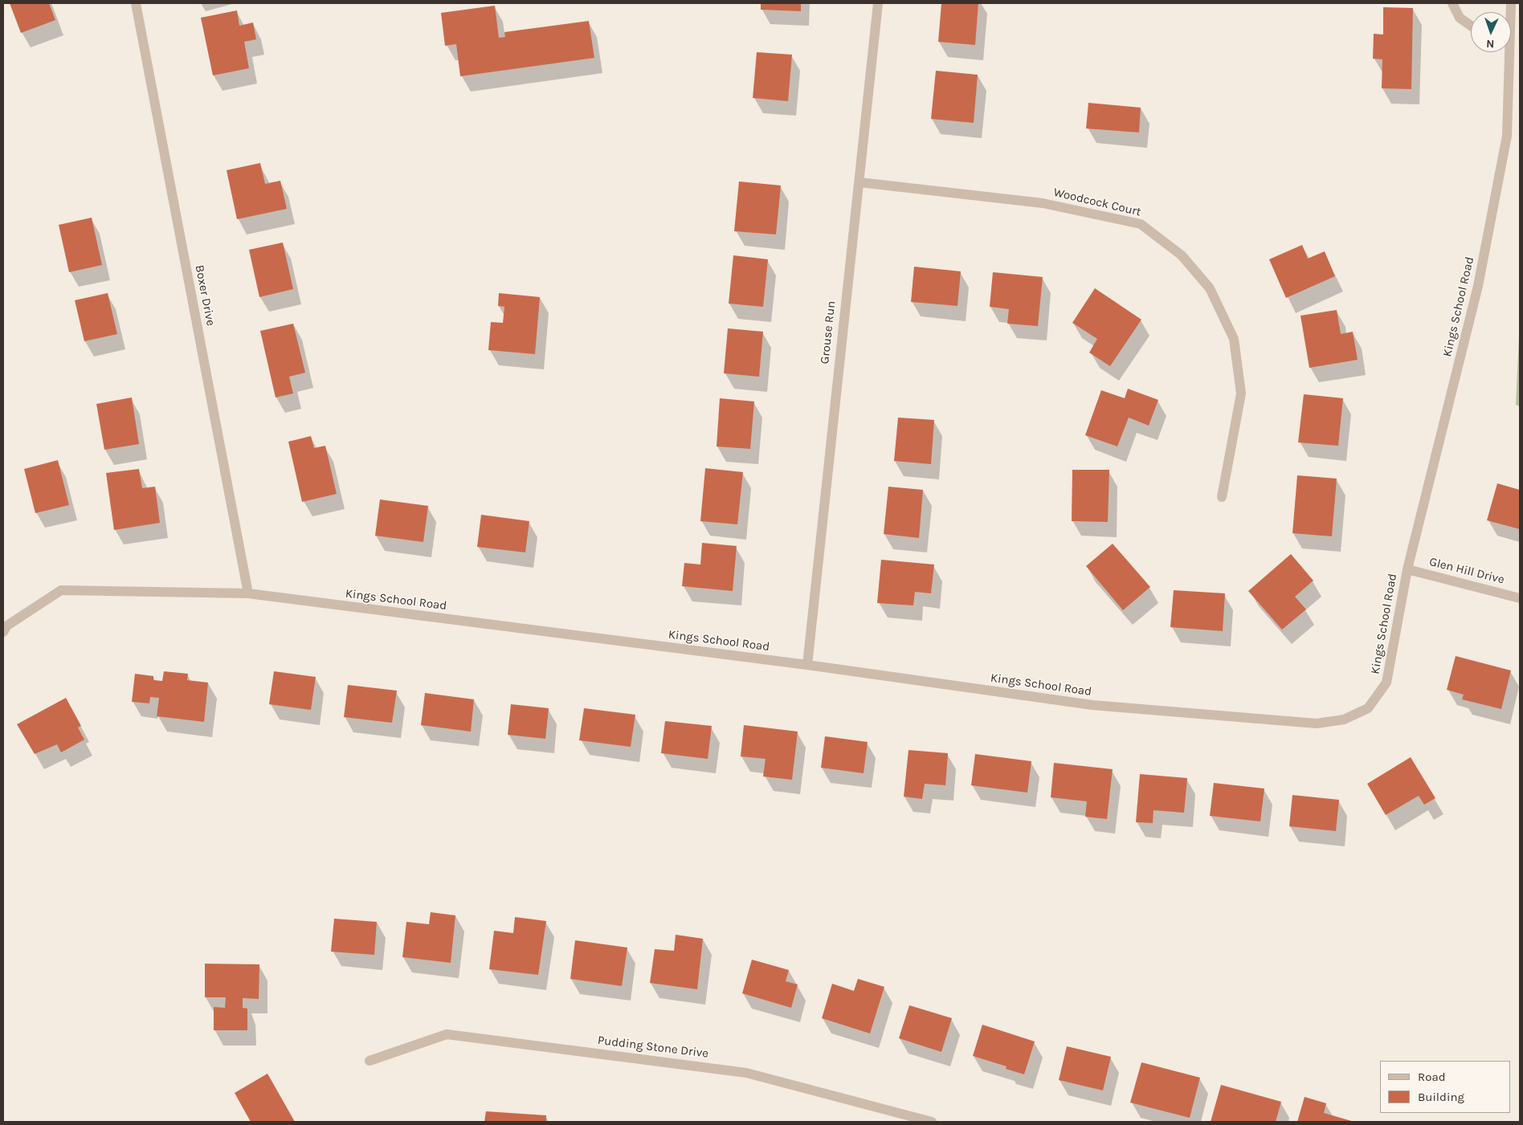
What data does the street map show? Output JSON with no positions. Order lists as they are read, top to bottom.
{
  "streets": {
    "street": [
      "Woodcock Court",
      "Boxer Drive",
      "Kings School Road",
      "Grouse Run",
      "Glen Hill Drive",
      "Pudding Stone Drive"
    ]
  },
  "crossings": [
    ["Woodcock Court", "Grouse Run"],
    ["Boxer Drive", "Kings School Road"],
    ["Kings School Road", "Grouse Run"],
    ["Kings School Road", "Glen Hill Drive"]
  ],
  "legend": ["Road", "Building"],
  "north": "bottom"
}
